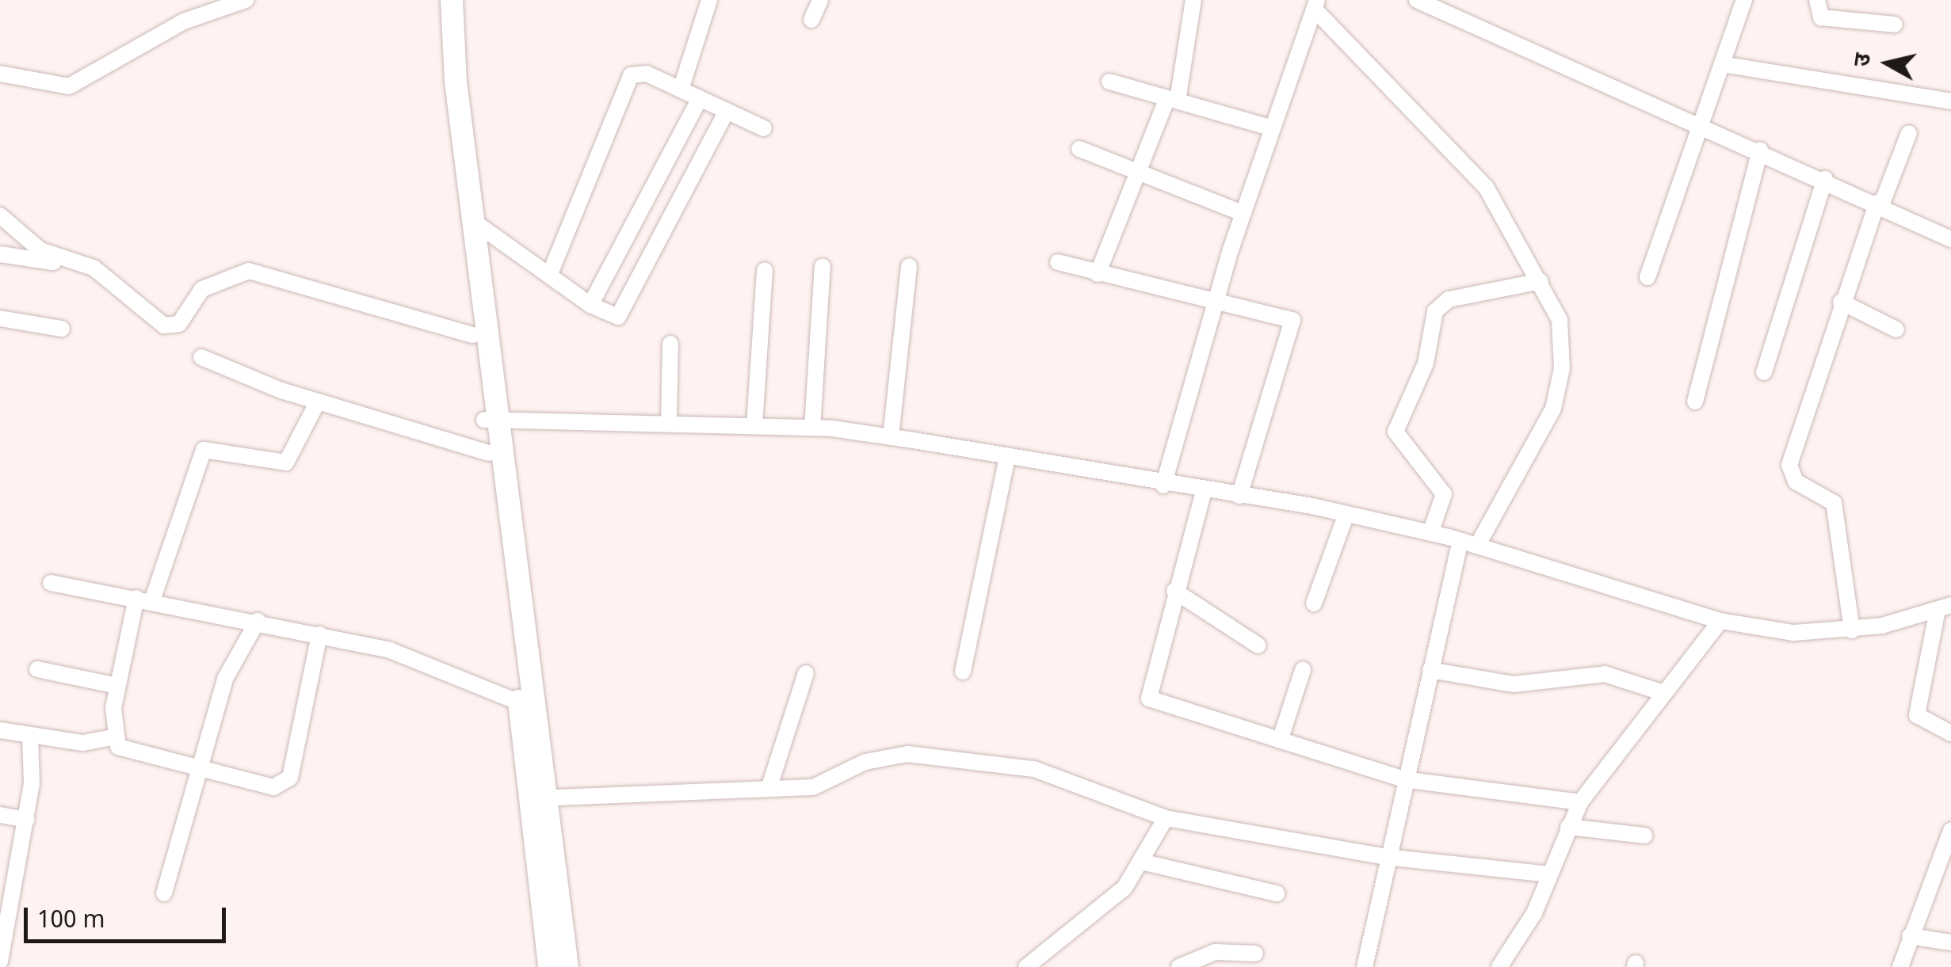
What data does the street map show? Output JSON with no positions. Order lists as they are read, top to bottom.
{
  "scale_bar": "100 m",
  "north": "left"
}
